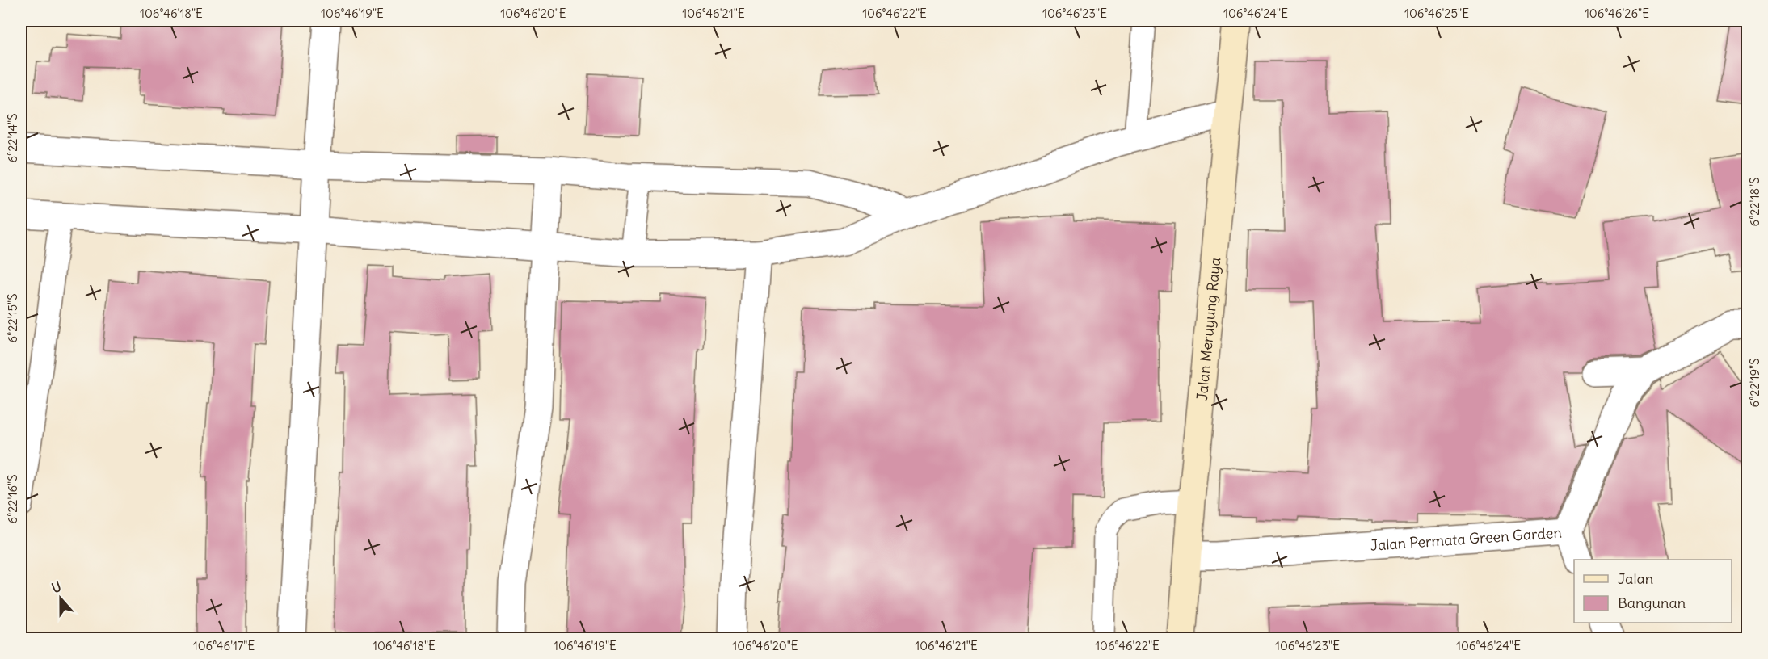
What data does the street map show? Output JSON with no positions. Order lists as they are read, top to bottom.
{
  "streets": {
    "main road": ["Jalan Meruyung Raya"],
    "street": ["Jalan Permata Green Garden"]
  },
  "crossings": [
    ["Jalan Meruyung Raya", "Jalan Permata Green Garden"]
  ],
  "legend": ["Jalan", "Bangunan"],
  "north": "top",
  "coordinates": [
    "106°46'18\"E",
    "106°46'19\"E",
    "106°46'20\"E",
    "106°46'21\"E",
    "106°46'22\"E",
    "106°46'23\"E",
    "106°46'24\"E",
    "106°46'25\"E",
    "106°46'26\"E",
    "6°22'14\"S",
    "6°22'18\"S",
    "6°22'15\"S",
    "6°22'19\"S",
    "6°22'16\"S",
    "106°46'17\"E"
  ]
}
